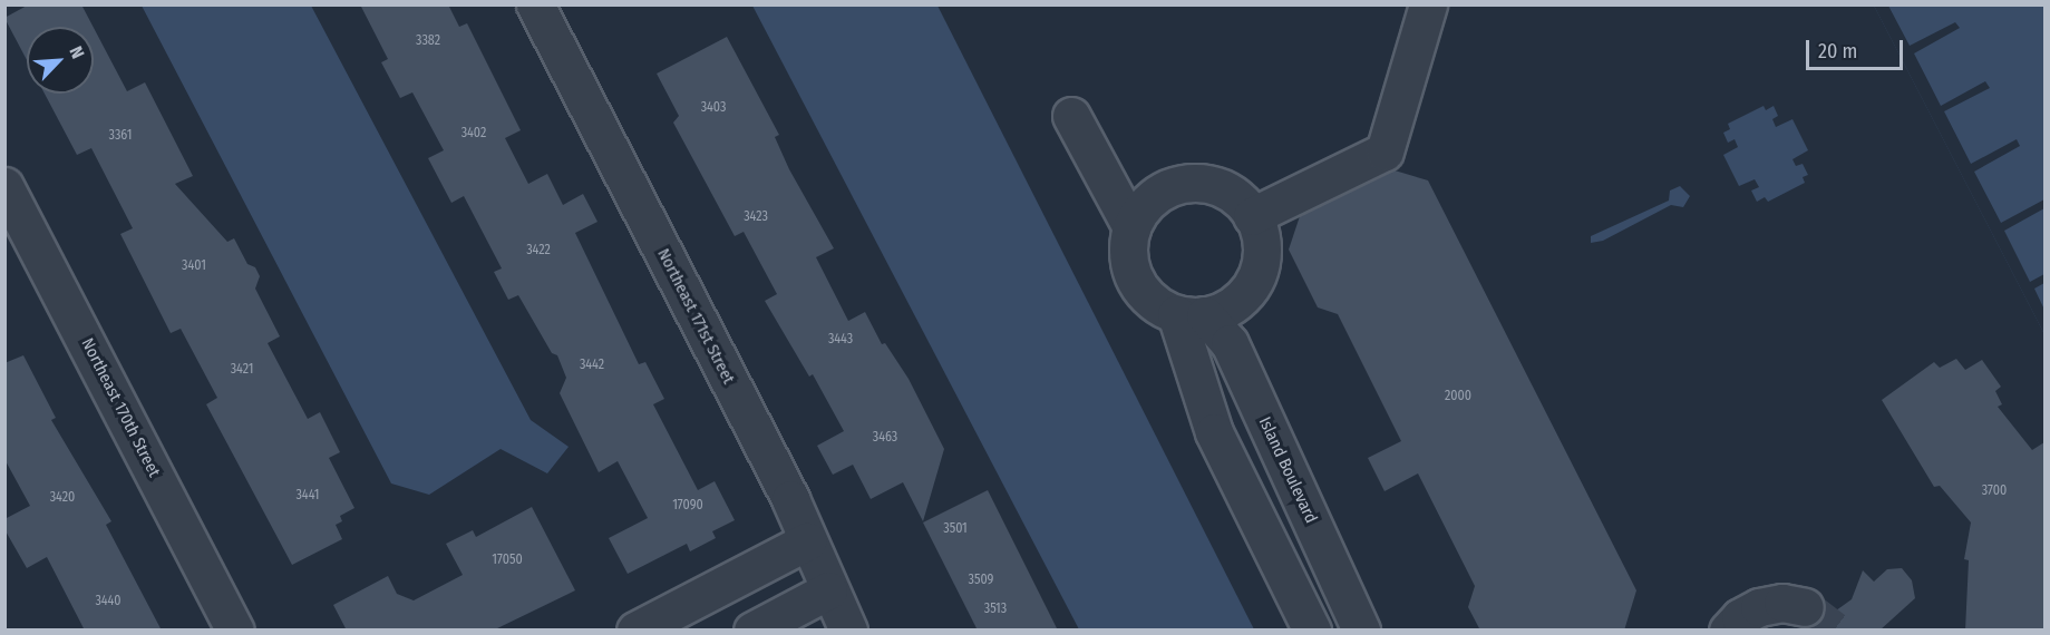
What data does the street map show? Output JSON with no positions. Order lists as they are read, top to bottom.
{
  "streets": {
    "street": ["Northeast 171st Street", "Northeast 170th Street", "Island Boulevard"]
  },
  "house_numbers": [
    "3382",
    "3403",
    "3402",
    "3361",
    "3423",
    "3422",
    "3401",
    "3443",
    "3442",
    "3421",
    "2000",
    "3463",
    "3700",
    "3441",
    "3420",
    "17090",
    "3501",
    "17050",
    "3509",
    "3440",
    "3513"
  ],
  "scale_bar": "20 m",
  "north": "top right"
}
